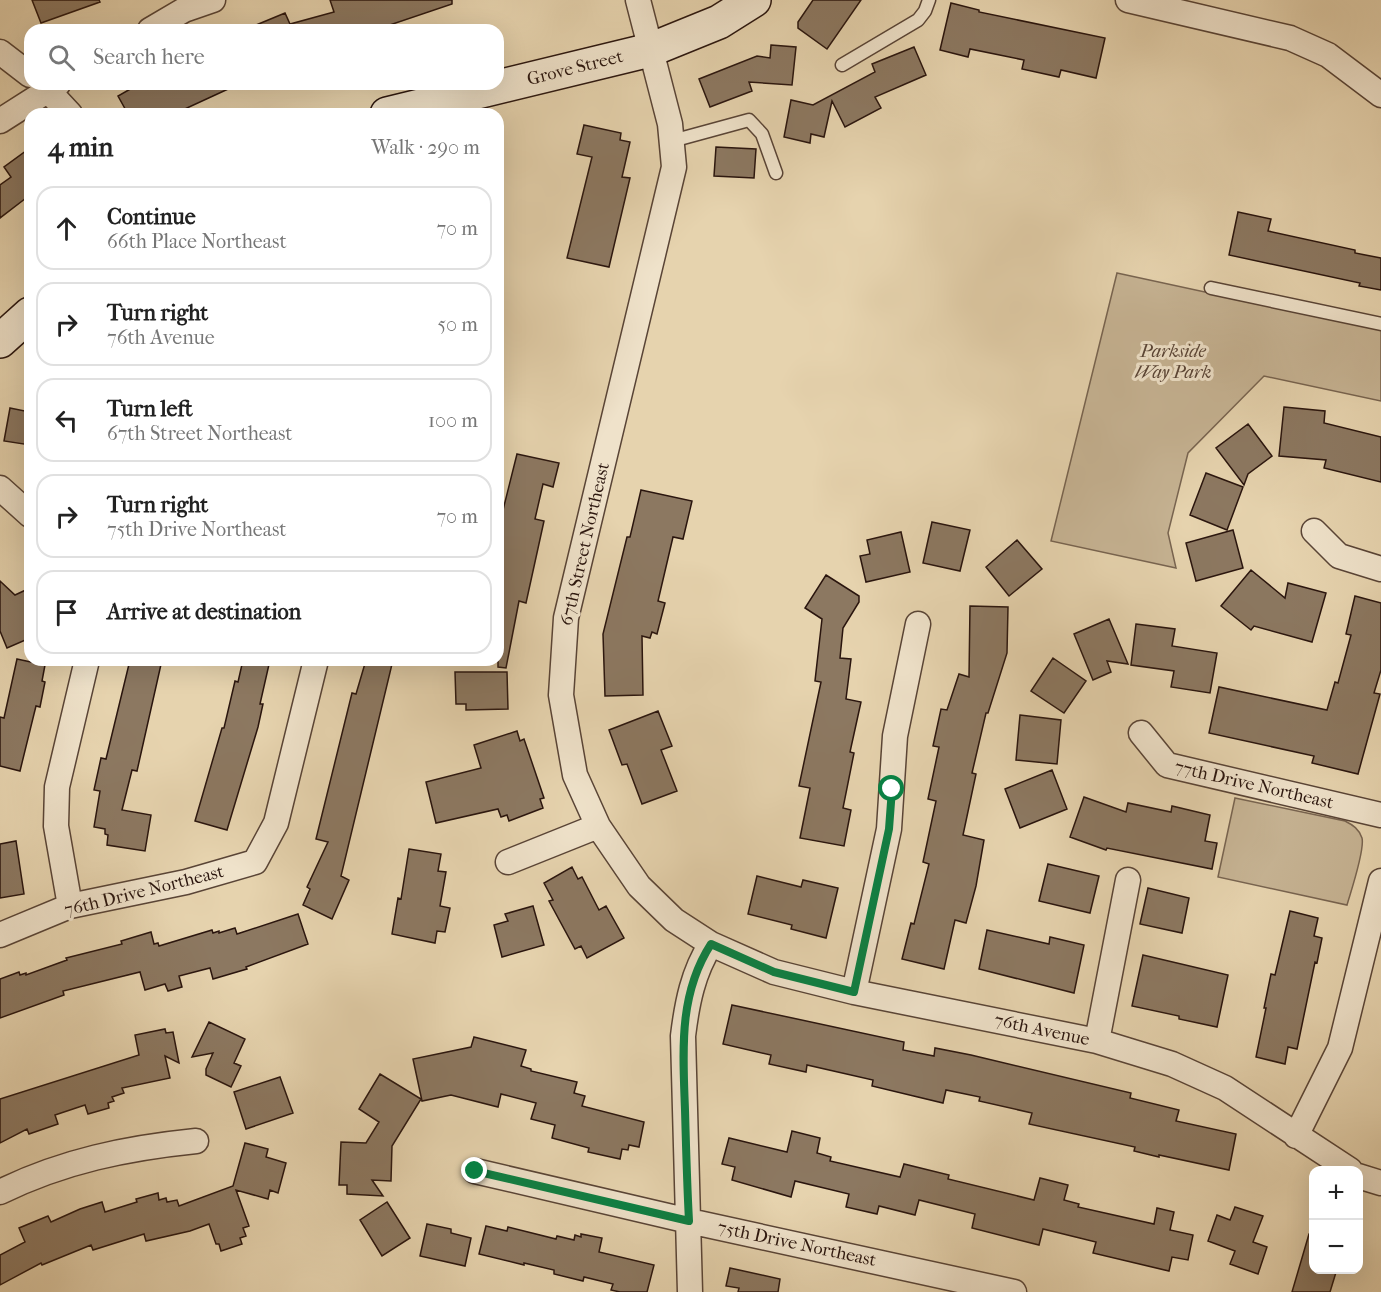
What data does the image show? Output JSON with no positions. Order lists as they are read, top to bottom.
{
  "streets": {
    "street": [
      "Grove Street",
      "67th Street Northeast",
      "77th Drive Northeast",
      "76th Drive Northeast",
      "76th Avenue",
      "75th Drive Northeast"
    ]
  },
  "crossings": [
    ["Grove Street", "67th Street Northeast"],
    ["67th Street Northeast", "76th Avenue"]
  ],
  "parks": ["Parkside Way Park"],
  "page": {
    "search": "Search here",
    "heading": ["4 min", "Walk · 290 m"],
    "list": [
      ["Continue", "66th Place Northeast", "70 m"],
      ["Turn right", "76th Avenue", "50 m"],
      ["Turn left", "67th Street Northeast", "100 m"],
      ["Turn right", "75th Drive Northeast", "70 m"],
      "Arrive at destination"
    ],
    "map_buttons": ["+", "−"]
  }
}
